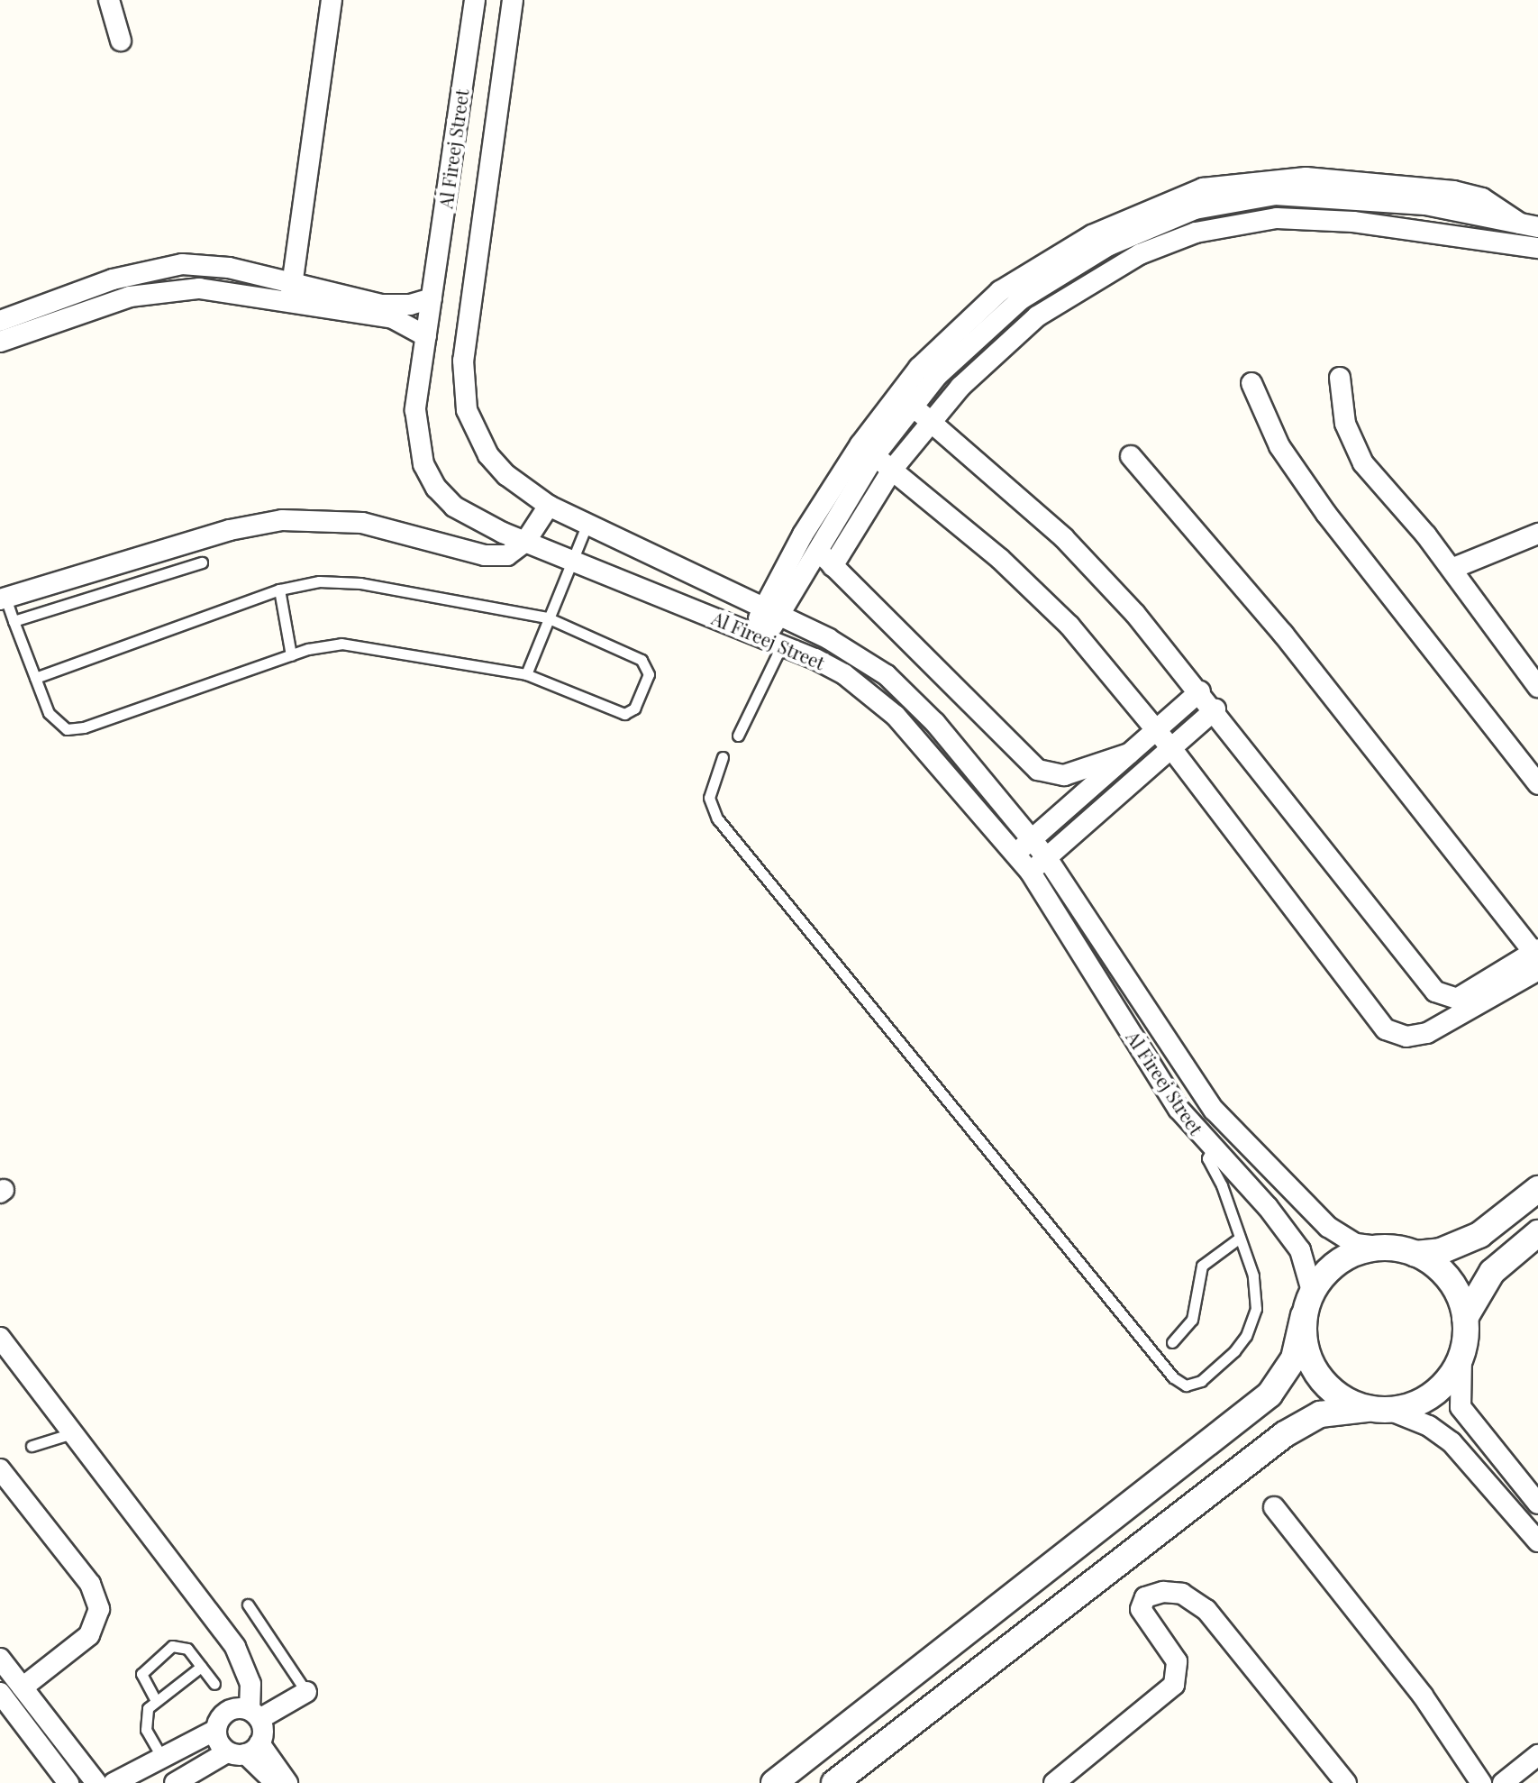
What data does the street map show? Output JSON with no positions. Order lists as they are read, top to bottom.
{
  "streets": {
    "street": ["Al Fireej Street"]
  }
}
